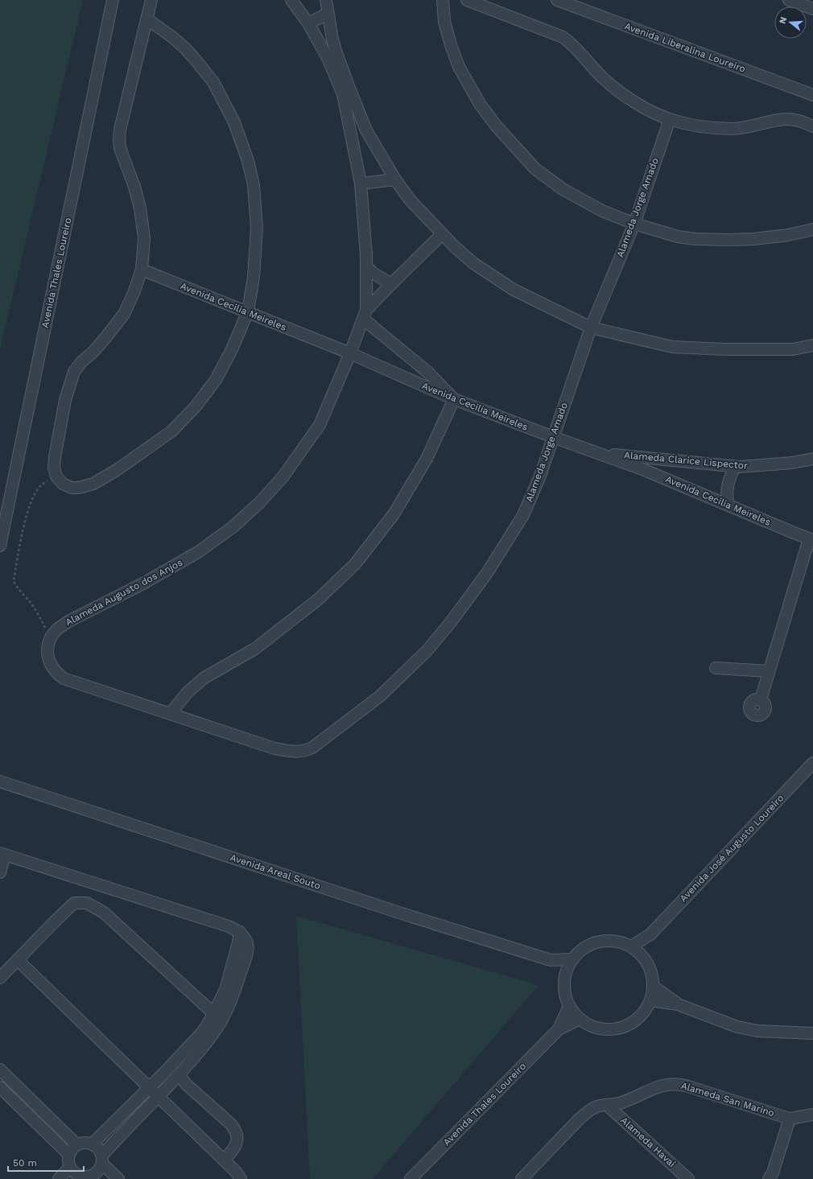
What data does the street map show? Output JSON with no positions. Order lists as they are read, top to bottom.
{
  "streets": {
    "street": [
      "Avenida Liberalina Loureiro",
      "Alameda Jorge Amado",
      "Avenida Thales Loureiro",
      "Avenida Cecilia Meireles",
      "Alameda Clarice Lispector",
      "Alameda Augusto dos Anjos",
      "Avenida José Augusto Loureiro",
      "Avenida Areal Souto",
      "Alameda San Marino",
      "Alameda Havaí"
    ]
  },
  "crossings": [
    ["Alameda Jorge Amado", "Avenida Cecilia Meireles"],
    ["Avenida Thales Loureiro", "Avenida José Augusto Loureiro"],
    ["Avenida Thales Loureiro", "Avenida Areal Souto"],
    ["Avenida Cecilia Meireles", "Alameda Clarice Lispector"],
    ["Avenida Cecilia Meireles", "Alameda Augusto dos Anjos"],
    ["Avenida José Augusto Loureiro", "Avenida Areal Souto"],
    ["Alameda San Marino", "Alameda Havaí"]
  ],
  "scale_bar": "50 m",
  "north": "left"
}
